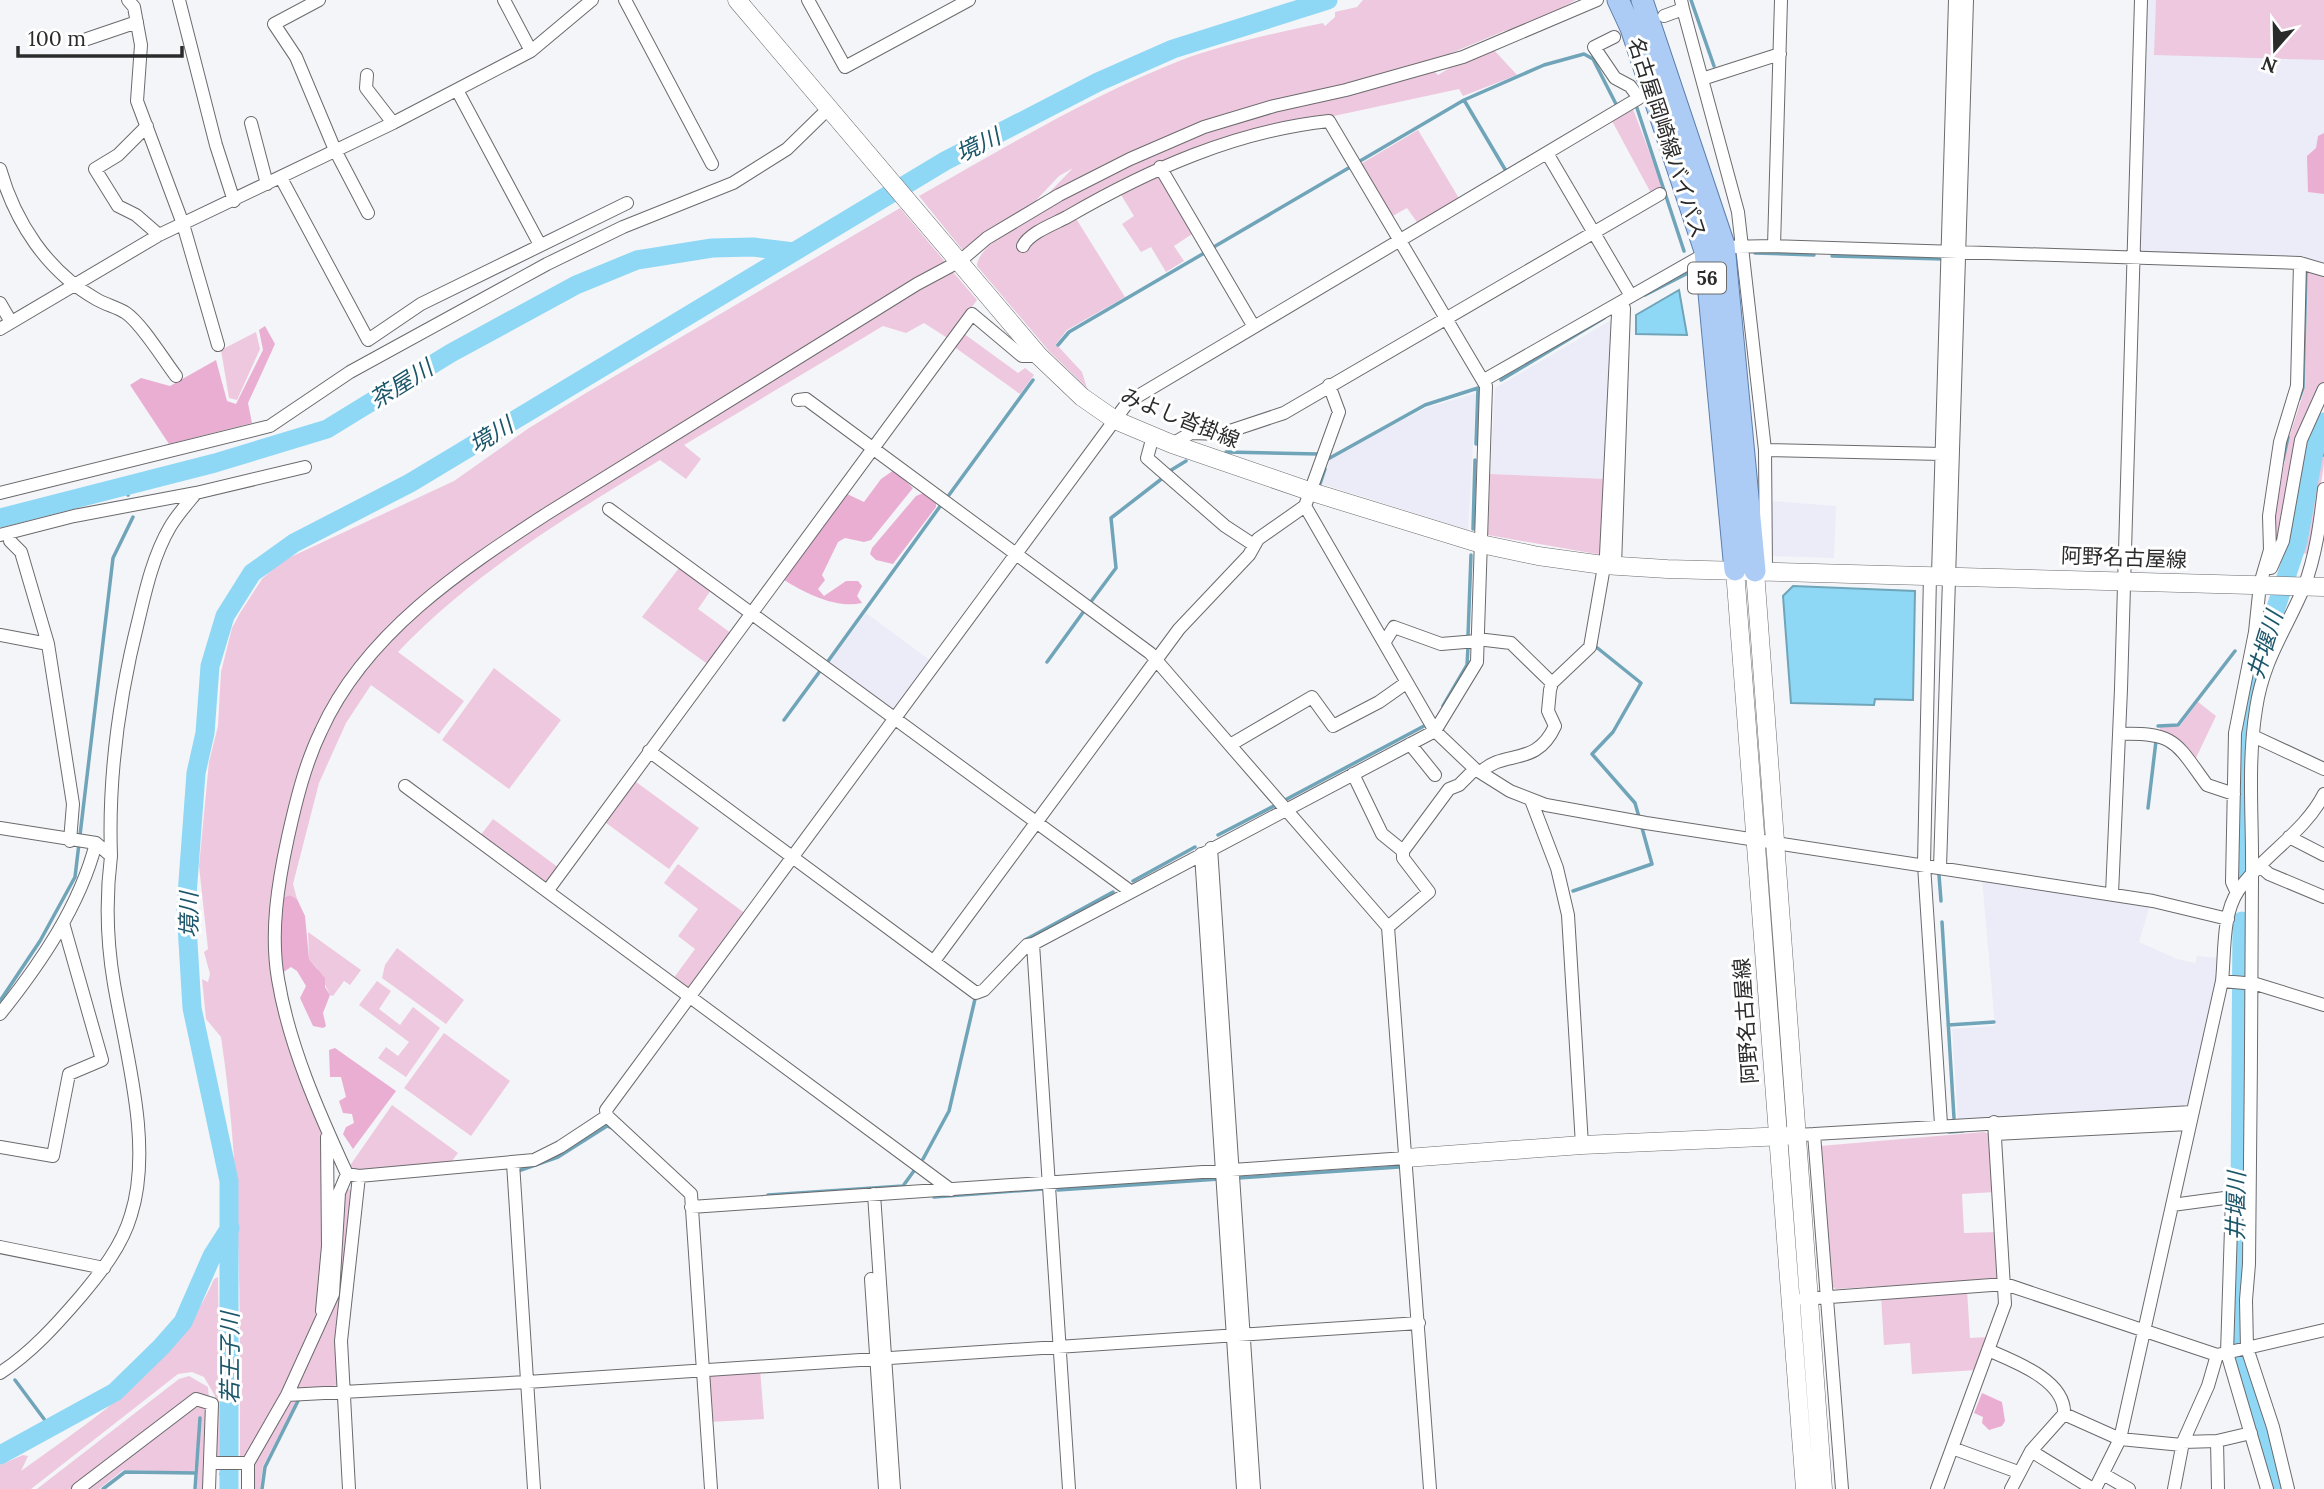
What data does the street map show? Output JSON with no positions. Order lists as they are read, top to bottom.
{
  "streets": {
    "main road": [
      "名古屋岡崎線バイパス",
      "56",
      "みよし沓掛線",
      "阿野名古屋線"
    ]
  },
  "crossings": [
    ["名古屋岡崎線バイパス", "みよし沓掛線"],
    ["名古屋岡崎線バイパス", "阿野名古屋線"],
    ["みよし沓掛線", "阿野名古屋線"]
  ],
  "water": [
    "境川",
    "茶屋川",
    "井堰川",
    "若王子川"
  ],
  "scale_bar": "100 m",
  "north": "bottom"
}
